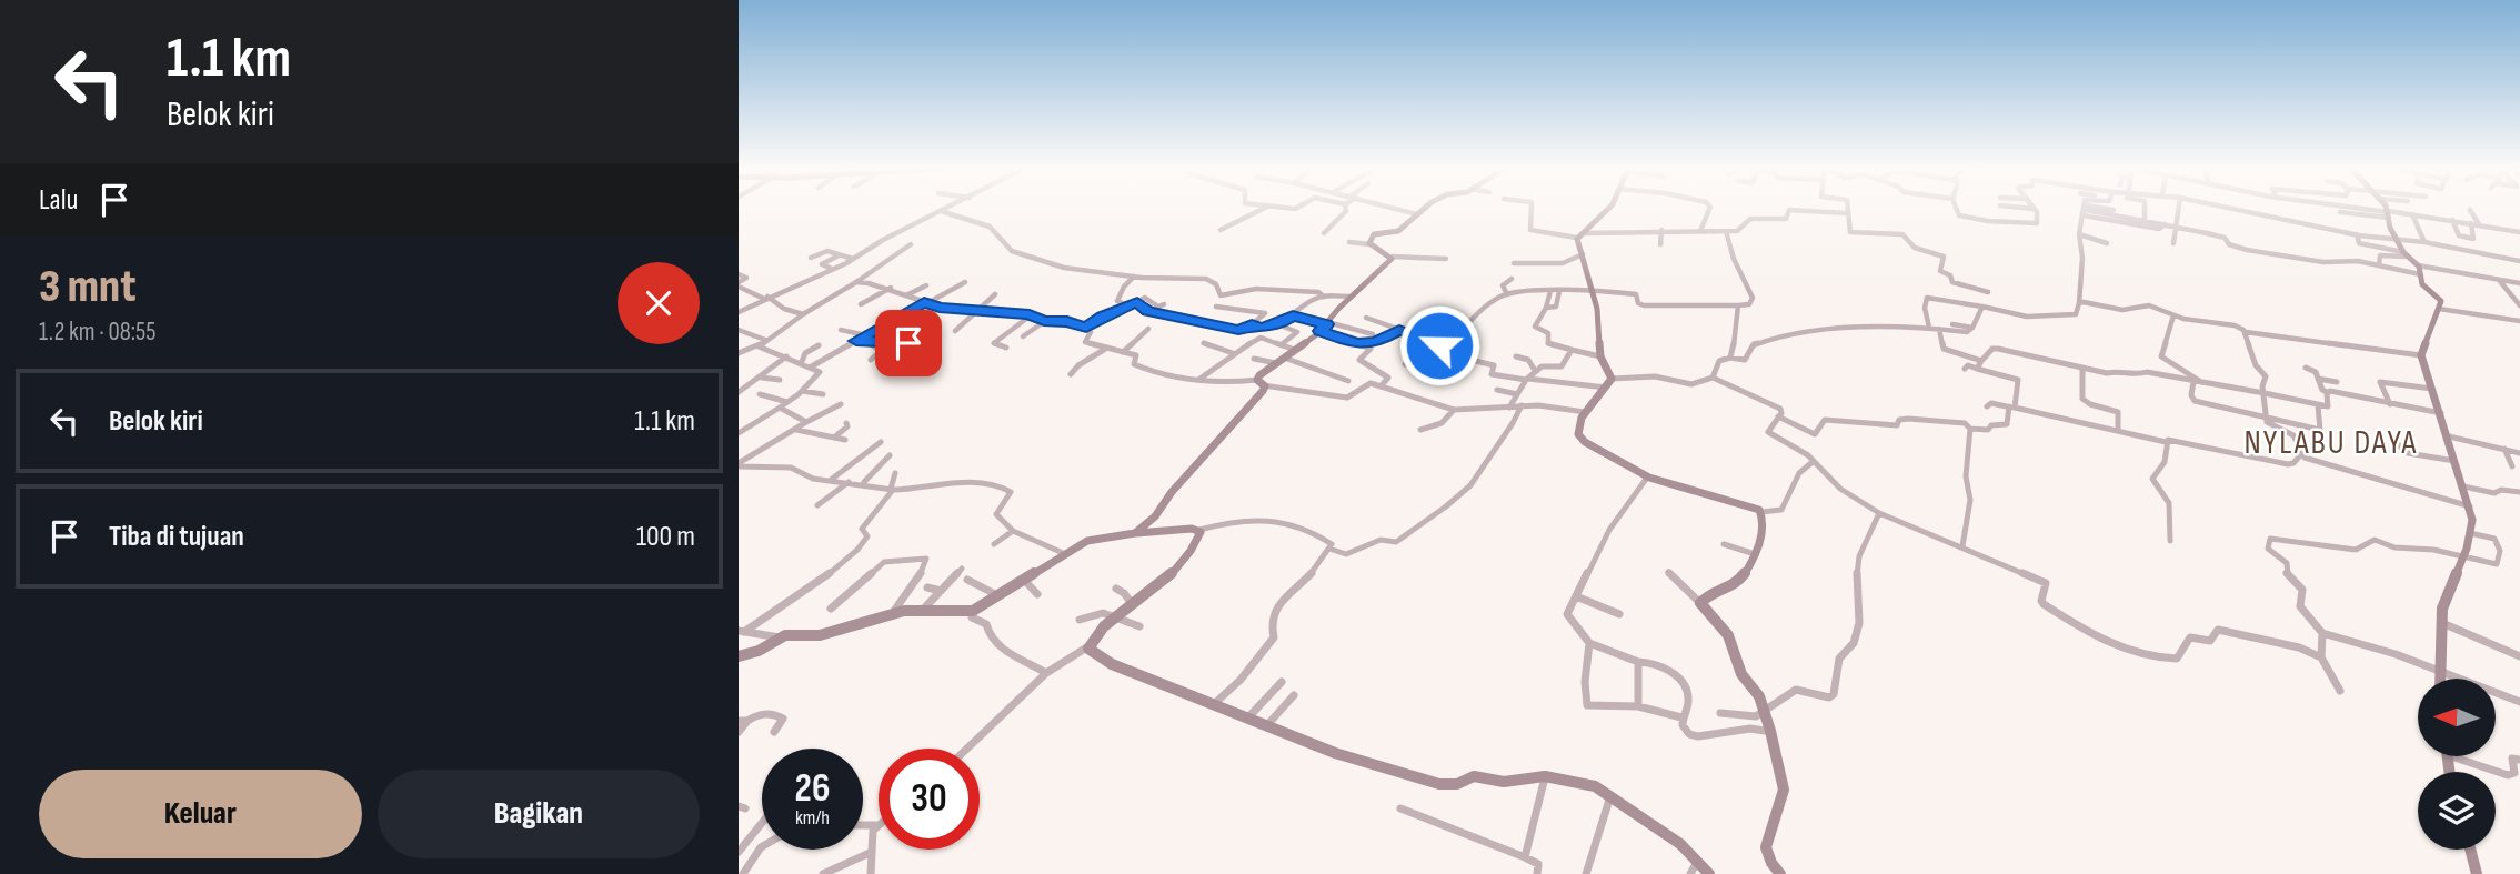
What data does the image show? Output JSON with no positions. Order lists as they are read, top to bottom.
{
  "districts": ["NYLABU DAYA"],
  "north": "left",
  "page": {
    "turn": ["1.1 km", "Belok kiri"],
    "then": "Lalu",
    "heading": ["3 mnt", "1.2 km · 08:55"],
    "list": [
      {
        "name": "Belok kiri",
        "value": "1.1 km"
      },
      {
        "name": "Tiba di tujuan",
        "value": "100 m"
      }
    ],
    "speed": "26 km/h",
    "limit": "30",
    "buttons": ["Keluar", "Bagikan"]
  }
}
